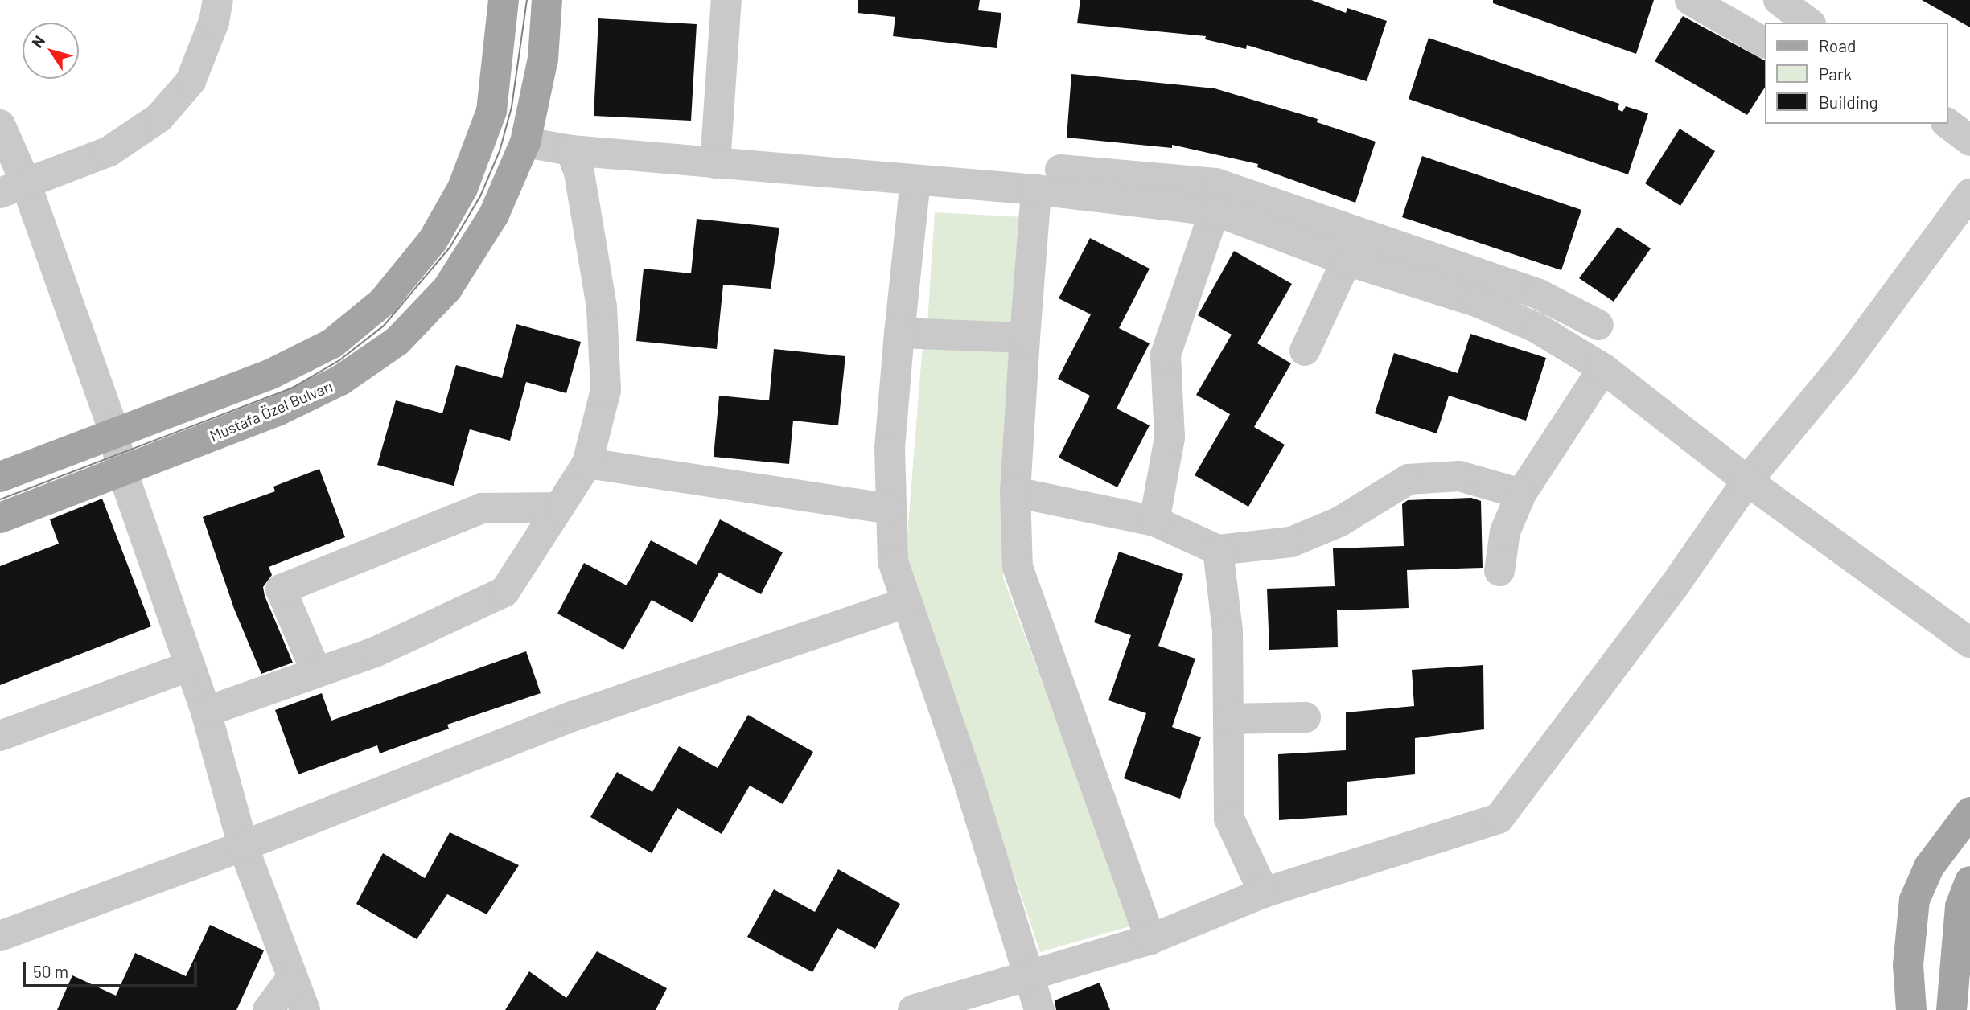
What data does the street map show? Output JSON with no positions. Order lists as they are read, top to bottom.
{
  "streets": {
    "main road": ["Mustafa Özel Bulvarı"]
  },
  "legend": ["Road", "Park", "Building"],
  "scale_bar": "50 m",
  "north": "top left"
}
